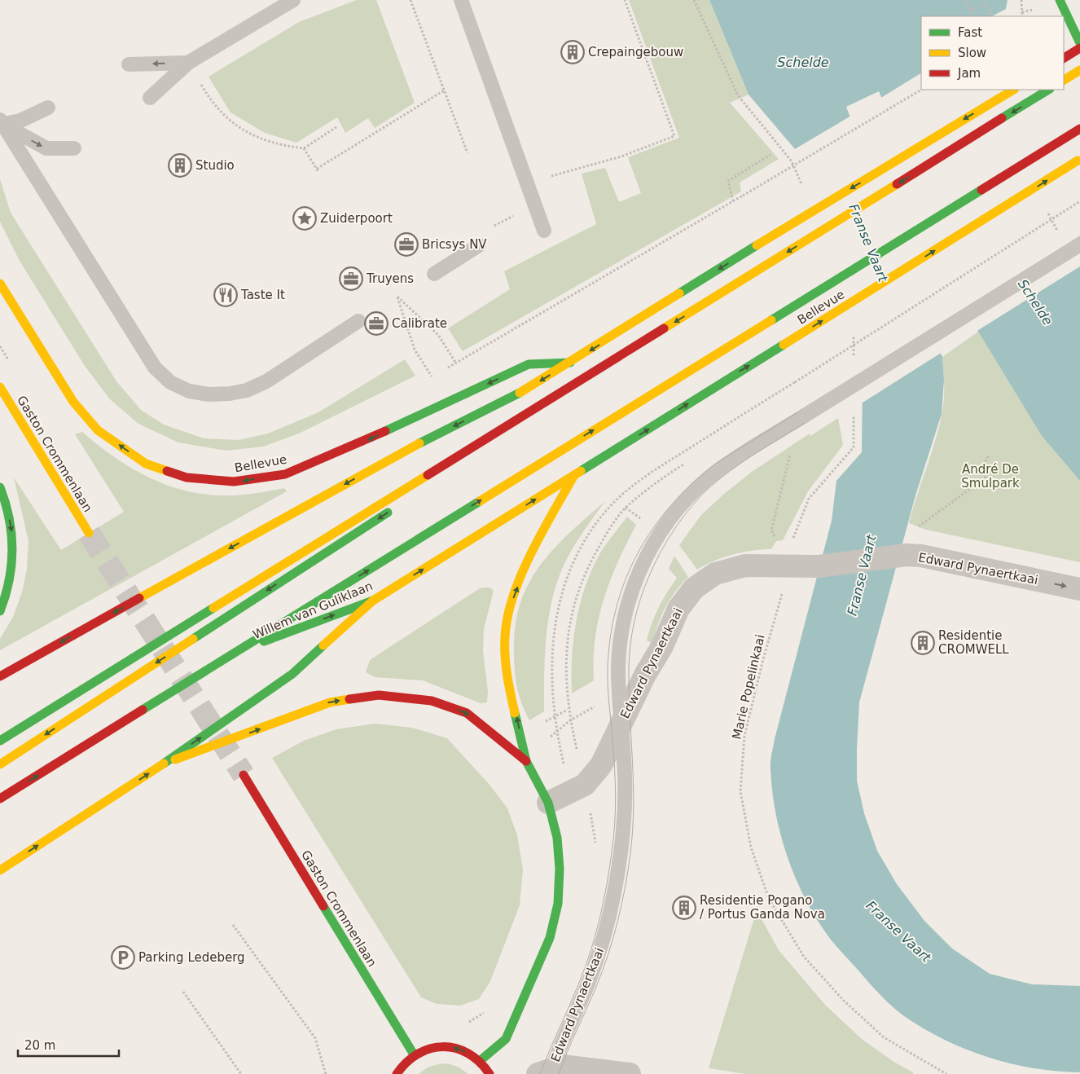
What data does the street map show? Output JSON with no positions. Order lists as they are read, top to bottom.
{
  "streets": {
    "main road": ["Bellevue", "Gaston Crommenlaan", "Willem van Guliklaan"],
    "street": ["Edward Pynaertkaai"],
    "path": ["Marie Popelinkaai"]
  },
  "crossings": [
    ["Bellevue", "Willem van Guliklaan"],
    ["Edward Pynaertkaai", "Marie Popelinkaai"]
  ],
  "water": ["Schelde", "Franse Vaart"],
  "parks": ["André De Smulpark"],
  "places": {
    "building": [
      "Crepaingebouw",
      "Studio",
      "Residentie CROMWELL",
      "Residentie Pogano / Portus Ganda Nova"
    ],
    "place": ["Zuiderpoort"],
    "office": ["Bricsys NV", "Truyens", "Calibrate"],
    "restaurant": ["Taste It"],
    "parking": ["Parking Ledeberg"]
  },
  "legend": ["Fast", "Slow", "Jam"],
  "scale_bar": "20 m"
}
